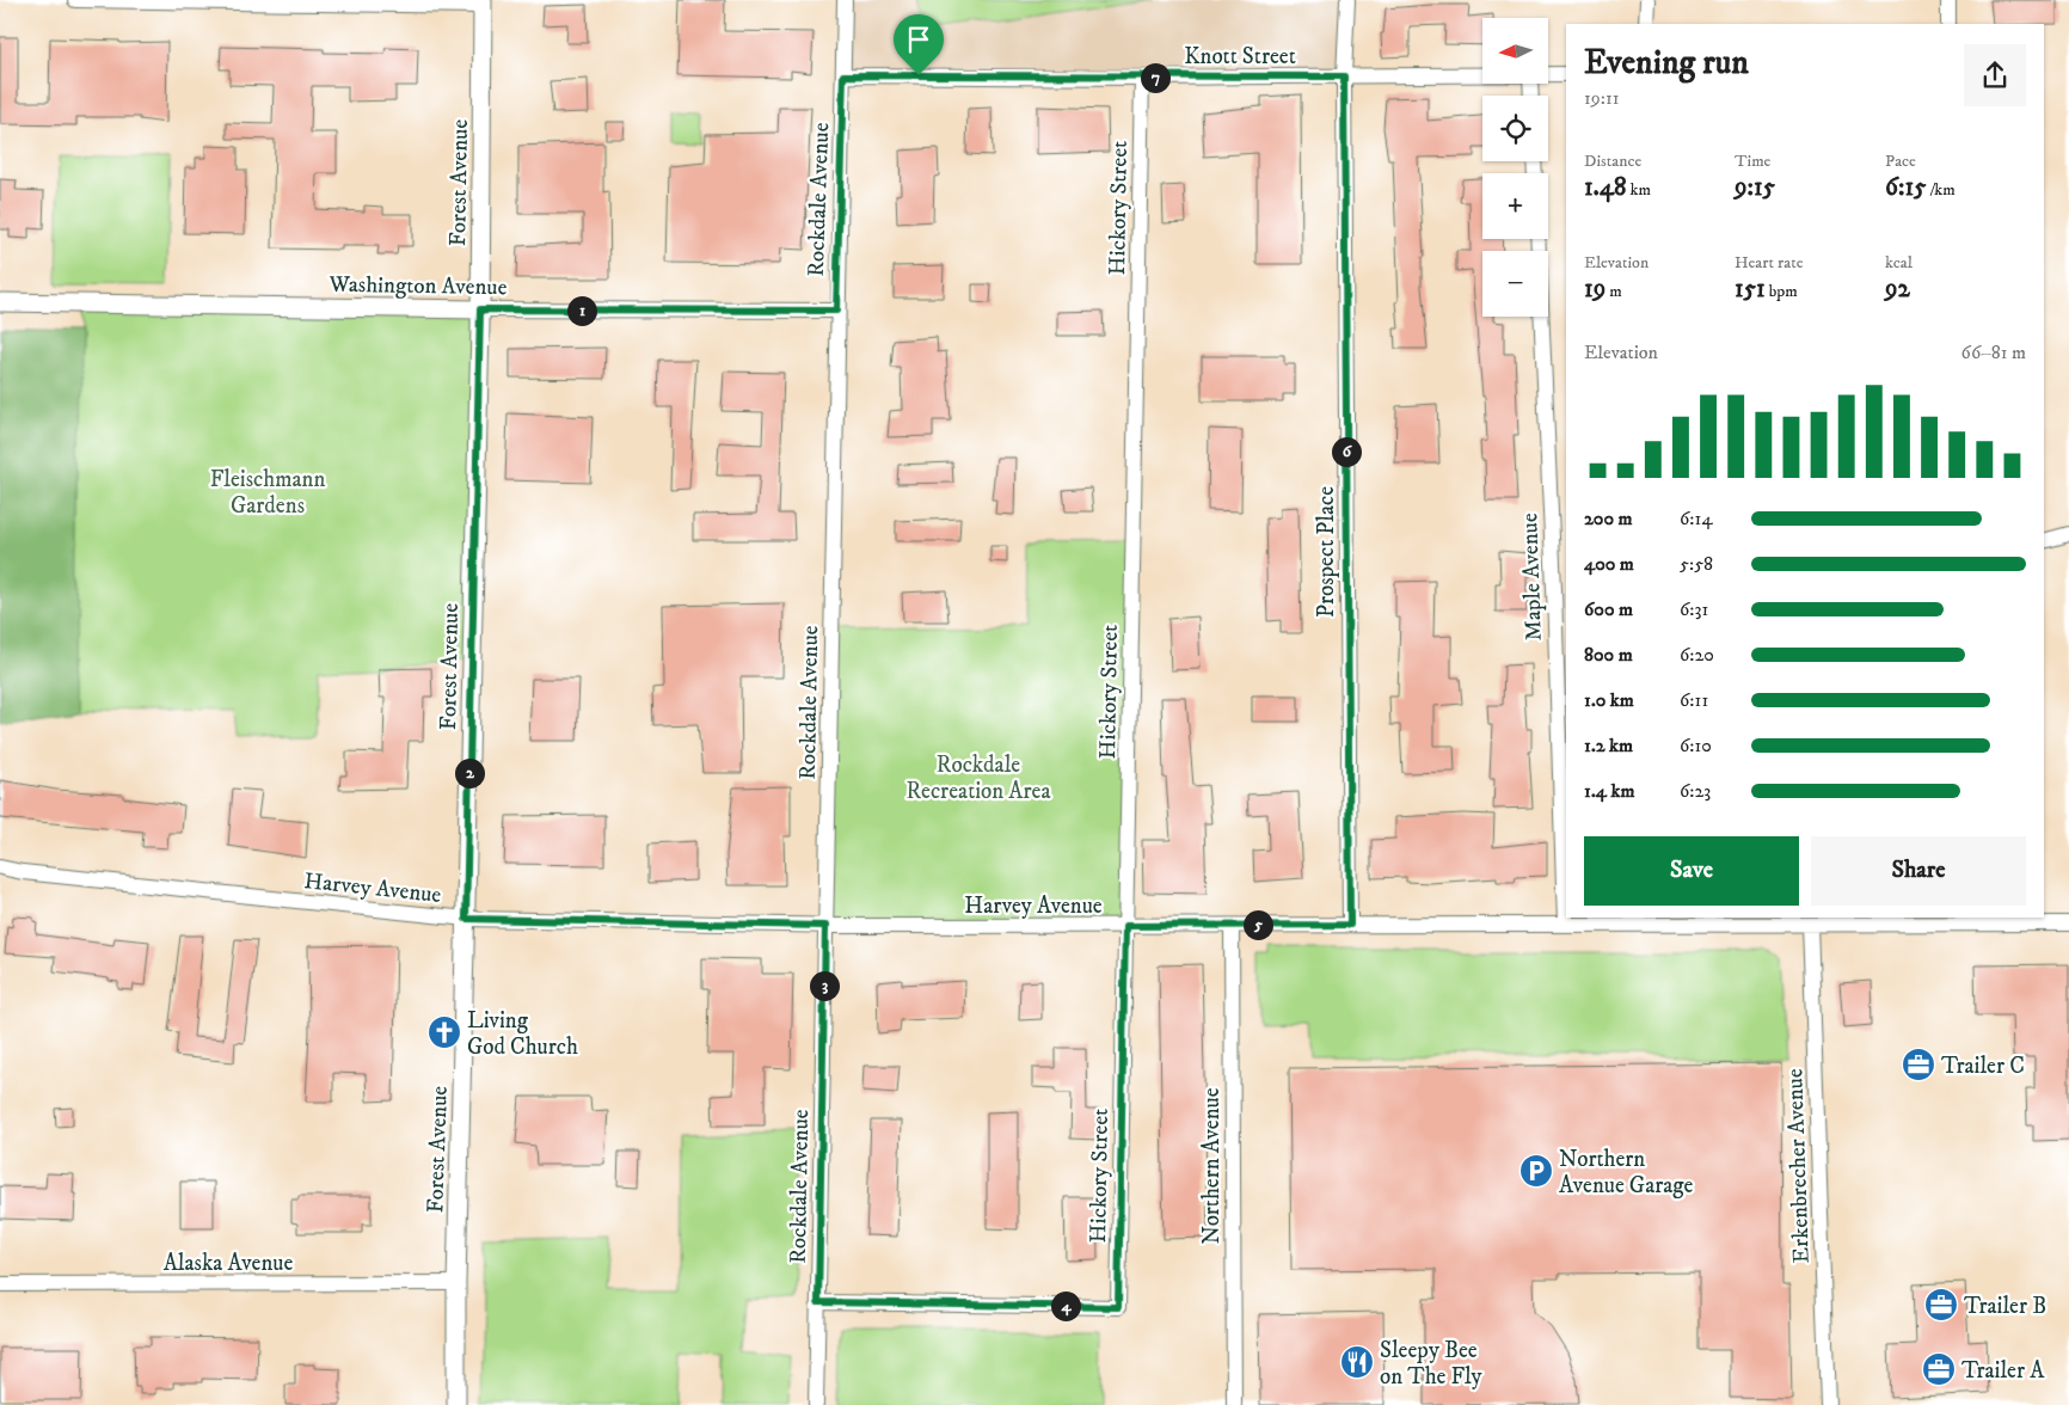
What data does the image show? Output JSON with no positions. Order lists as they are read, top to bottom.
{
  "streets": {
    "street": [
      "Knott Street",
      "Forest Avenue",
      "Rockdale Avenue",
      "Hickory Street",
      "Washington Avenue",
      "Prospect Place",
      "Maple Avenue",
      "Harvey Avenue",
      "Northern Avenue",
      "Erkenbrecher Avenue",
      "Alaska Avenue"
    ]
  },
  "crossings": [
    ["Knott Street", "Rockdale Avenue"],
    ["Knott Street", "Hickory Street"],
    ["Knott Street", "Prospect Place"],
    ["Forest Avenue", "Washington Avenue"],
    ["Forest Avenue", "Harvey Avenue"],
    ["Forest Avenue", "Alaska Avenue"],
    ["Rockdale Avenue", "Hickory Street"],
    ["Rockdale Avenue", "Washington Avenue"],
    ["Rockdale Avenue", "Harvey Avenue"],
    ["Hickory Street", "Harvey Avenue"],
    ["Prospect Place", "Harvey Avenue"],
    ["Maple Avenue", "Harvey Avenue"],
    ["Harvey Avenue", "Northern Avenue"],
    ["Harvey Avenue", "Erkenbrecher Avenue"]
  ],
  "parks": ["Fleischmann Gardens", "Rockdale Recreation Area"],
  "places": {
    "church": ["Living God Church"],
    "office": ["Trailer C", "Trailer B", "Trailer A"],
    "parking": ["Northern Avenue Garage"],
    "restaurant": ["Sleepy Bee on The Fly"]
  },
  "north": "left",
  "page": {
    "map_buttons": ["+", "−"],
    "heading": ["Evening run", "19:11"],
    "pins": [
      "7",
      "1",
      "6",
      "2",
      "5",
      "3",
      "4"
    ],
    "stats": [
      ["Distance", "1.48 km"],
      ["Time", "9:15"],
      ["Pace", "6:15 /km"],
      ["Elevation", "19 m"],
      ["Heart rate", "151 bpm"],
      ["kcal", "92"]
    ],
    "chart": ["Elevation", "66–81 m"],
    "list": [
      {
        "name": "200 m",
        "note": "6:14"
      },
      {
        "name": "400 m",
        "note": "5:58"
      },
      {
        "name": "600 m",
        "note": "6:31"
      },
      {
        "name": "800 m",
        "note": "6:20"
      },
      {
        "name": "1.0 km",
        "note": "6:11"
      },
      {
        "name": "1.2 km",
        "note": "6:10"
      },
      {
        "name": "1.4 km",
        "note": "6:23"
      }
    ],
    "buttons": ["Save", "Share"]
  }
}
